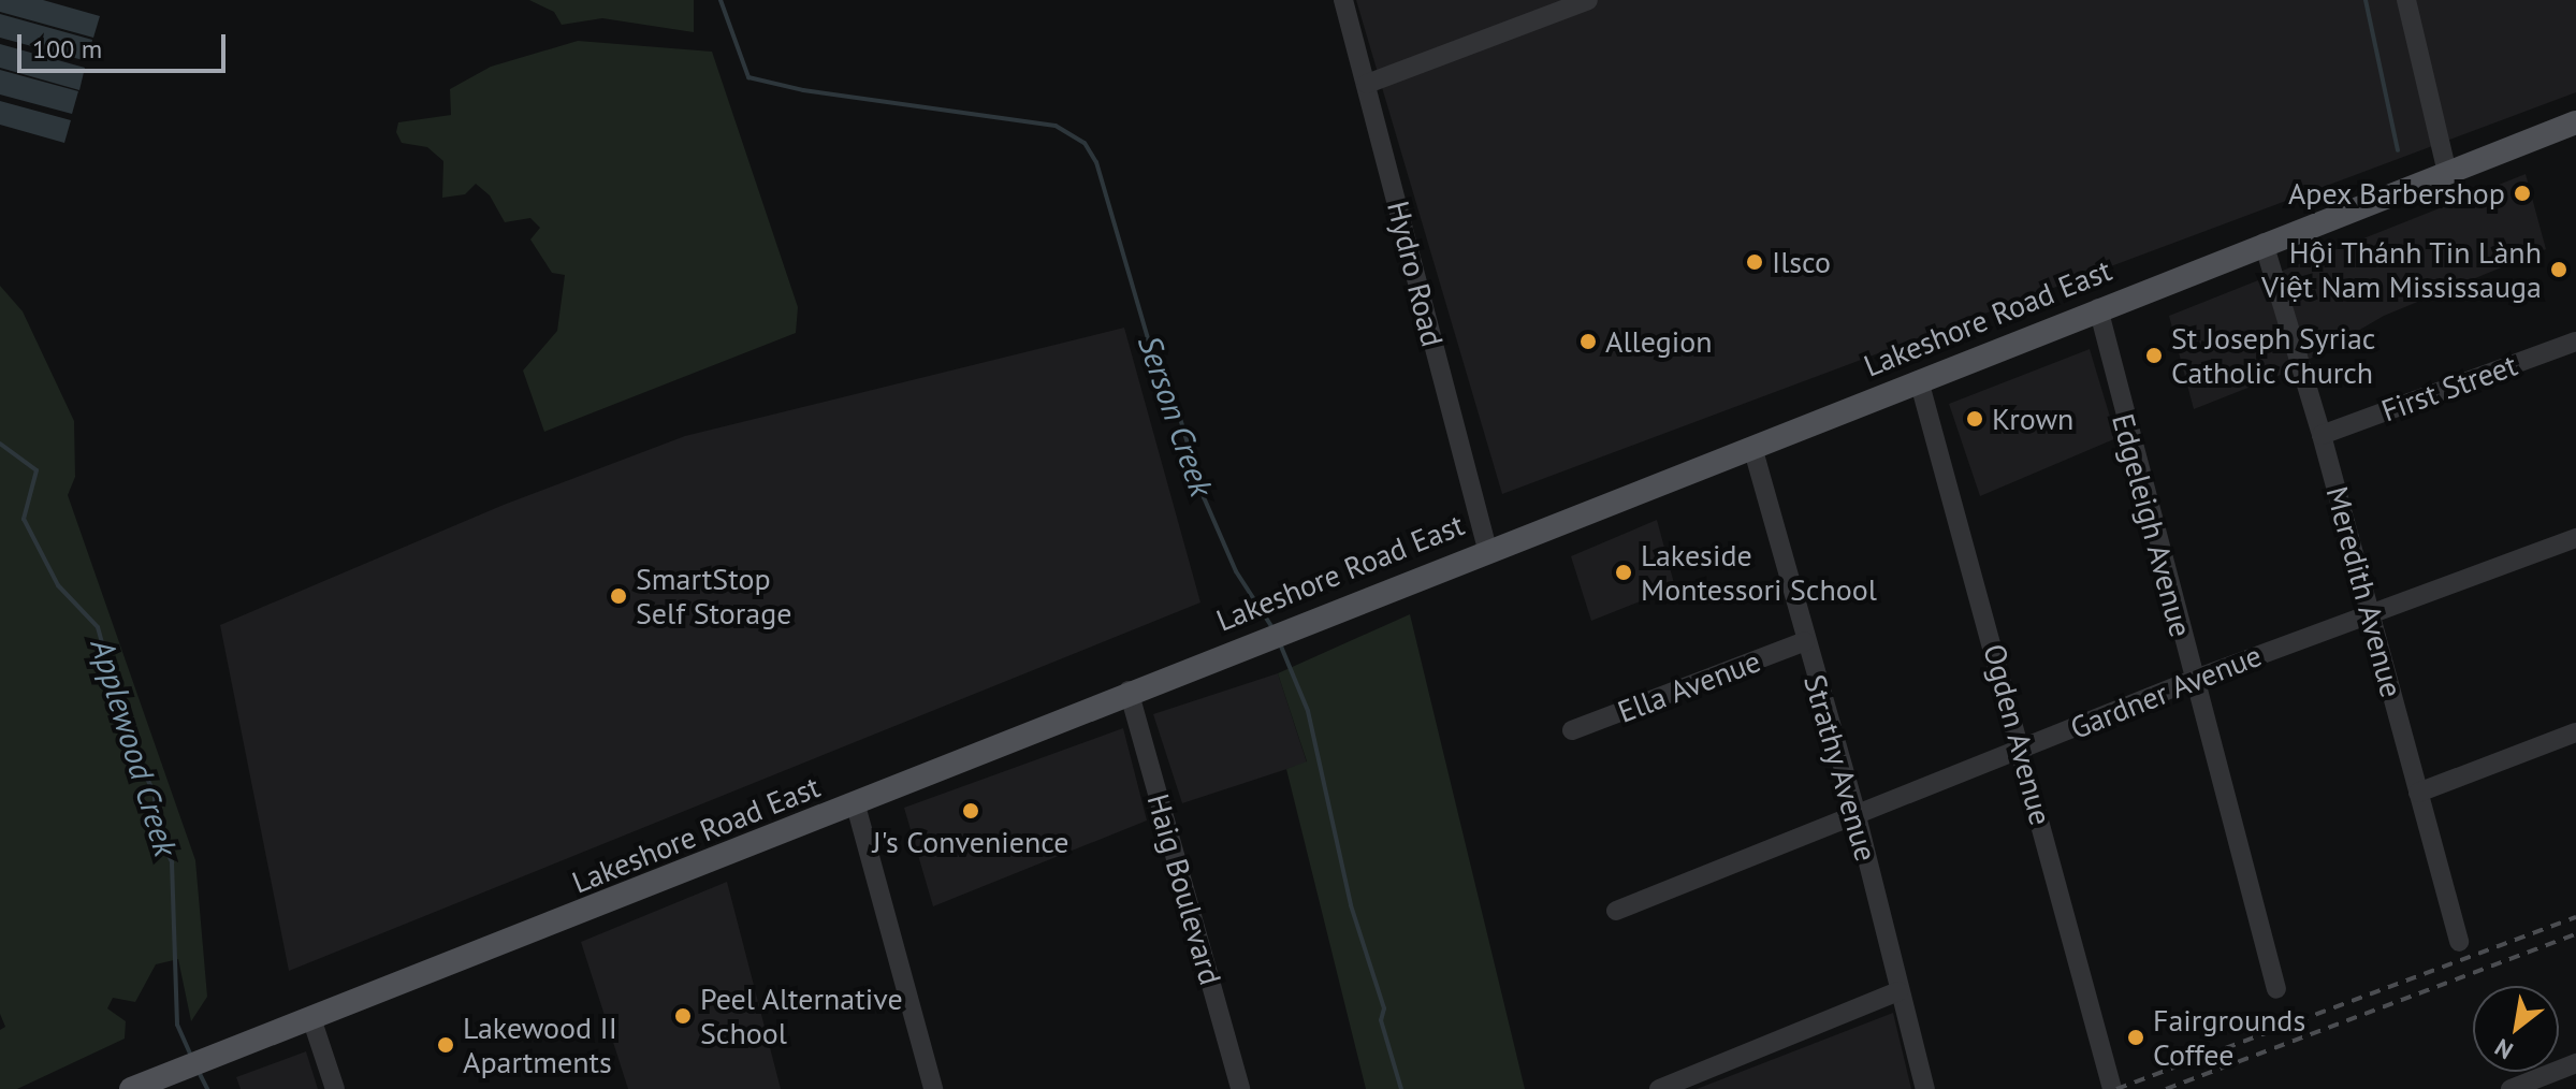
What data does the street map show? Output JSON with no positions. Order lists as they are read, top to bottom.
{
  "streets": {
    "main road": ["Lakeshore Road East"],
    "street": [
      "Hydro Road",
      "First Street",
      "Edgeleigh Avenue",
      "Meredith Avenue",
      "Ella Avenue",
      "Gardner Avenue",
      "Ogden Avenue",
      "Strathy Avenue",
      "Haig Boulevard"
    ]
  },
  "crossings": [
    ["Hydro Road", "Lakeshore Road East"],
    ["Lakeshore Road East", "Edgeleigh Avenue"],
    ["Lakeshore Road East", "Meredith Avenue"],
    ["Lakeshore Road East", "Ogden Avenue"],
    ["Lakeshore Road East", "Strathy Avenue"],
    ["Lakeshore Road East", "Haig Boulevard"],
    ["First Street", "Meredith Avenue"],
    ["Edgeleigh Avenue", "Gardner Avenue"],
    ["Meredith Avenue", "Gardner Avenue"],
    ["Ella Avenue", "Strathy Avenue"],
    ["Gardner Avenue", "Ogden Avenue"],
    ["Gardner Avenue", "Strathy Avenue"]
  ],
  "water": ["Serson Creek", "Applewood Creek"],
  "places": [
    "Apex Barbershop",
    "Ilsco",
    "Hội Thánh Tin Lành Việt Nam Mississauga",
    "Allegion",
    "St Joseph Syriac Catholic Church",
    "Krown",
    "Lakeside Montessori School",
    "SmartStop Self Storage",
    "J's Convenience",
    "Peel Alternative School",
    "Fairgrounds Coffee",
    "Lakewood II Apartments"
  ],
  "scale_bar": "100 m",
  "north": "bottom left"
}
